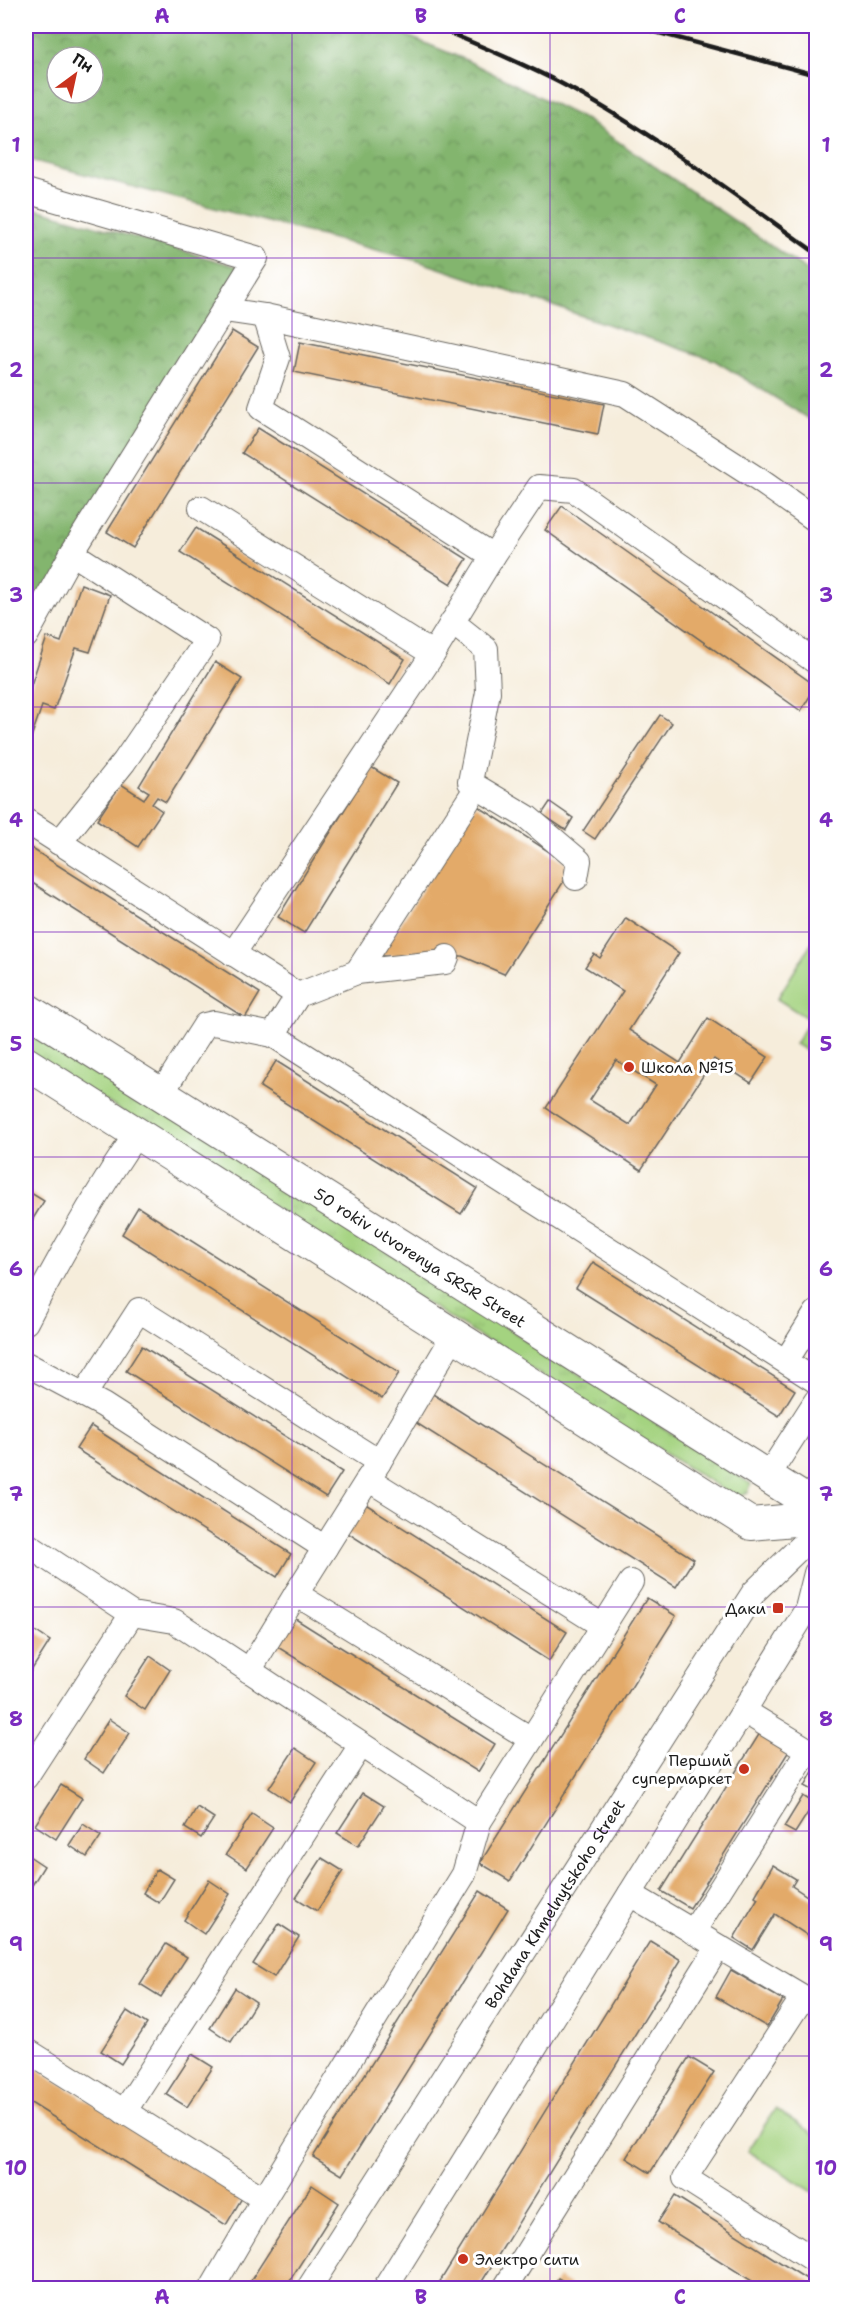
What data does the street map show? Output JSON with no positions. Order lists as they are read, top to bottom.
{
  "streets": {
    "main road": ["50 rokiv utvorenya SRSR Street"],
    "street": ["Bohdana Khmelnytskoho Street"]
  },
  "places": {
    "other": ["Школа №15", "Перший супермаркет", "Электро сити"],
    "transit": ["Даки"]
  },
  "north": "top right",
  "grid": {
    "columns": ["A", "B", "C"],
    "rows": [
      "1",
      "2",
      "3",
      "4",
      "5",
      "6",
      "7",
      "8",
      "9",
      "10"
    ]
  }
}
